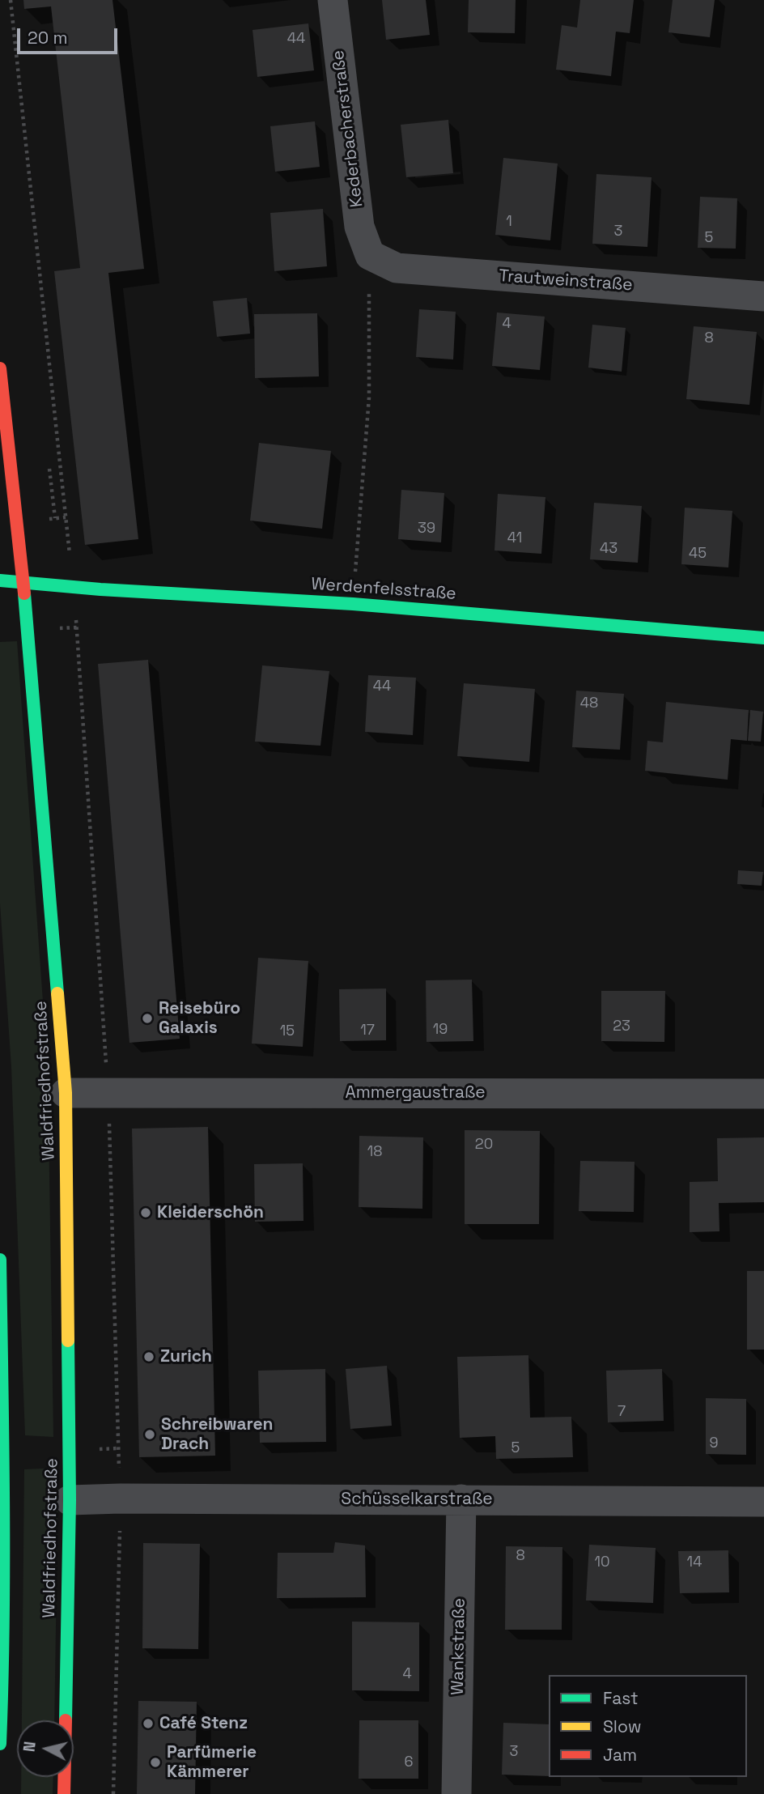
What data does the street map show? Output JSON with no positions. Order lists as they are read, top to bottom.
{
  "streets": {
    "main road": ["Werdenfelsstraße", "Waldfriedhofstraße"],
    "street": [
      "Kederbacherstraße",
      "Trautweinstraße",
      "Ammergaustraße",
      "Schüsselkarstraße",
      "Wankstraße"
    ]
  },
  "crossings": [
    ["Kederbacherstraße", "Trautweinstraße"],
    ["Werdenfelsstraße", "Waldfriedhofstraße"],
    ["Waldfriedhofstraße", "Ammergaustraße"],
    ["Waldfriedhofstraße", "Schüsselkarstraße"],
    ["Schüsselkarstraße", "Wankstraße"]
  ],
  "places": [
    "Reisebüro Galaxis",
    "Kleiderschön",
    "Zurich",
    "Schreibwaren Drach",
    "Café Stenz",
    "Parfümerie Kämmerer"
  ],
  "house_numbers": [
    "44",
    "1",
    "3",
    "5",
    "4",
    "8",
    "39",
    "41",
    "43",
    "45",
    "44",
    "48",
    "23",
    "19",
    "17",
    "15",
    "20",
    "18",
    "7",
    "9",
    "5",
    "8",
    "10",
    "14",
    "4",
    "3",
    "6"
  ],
  "legend": ["Fast", "Slow", "Jam"],
  "scale_bar": "20 m",
  "north": "left"
}
